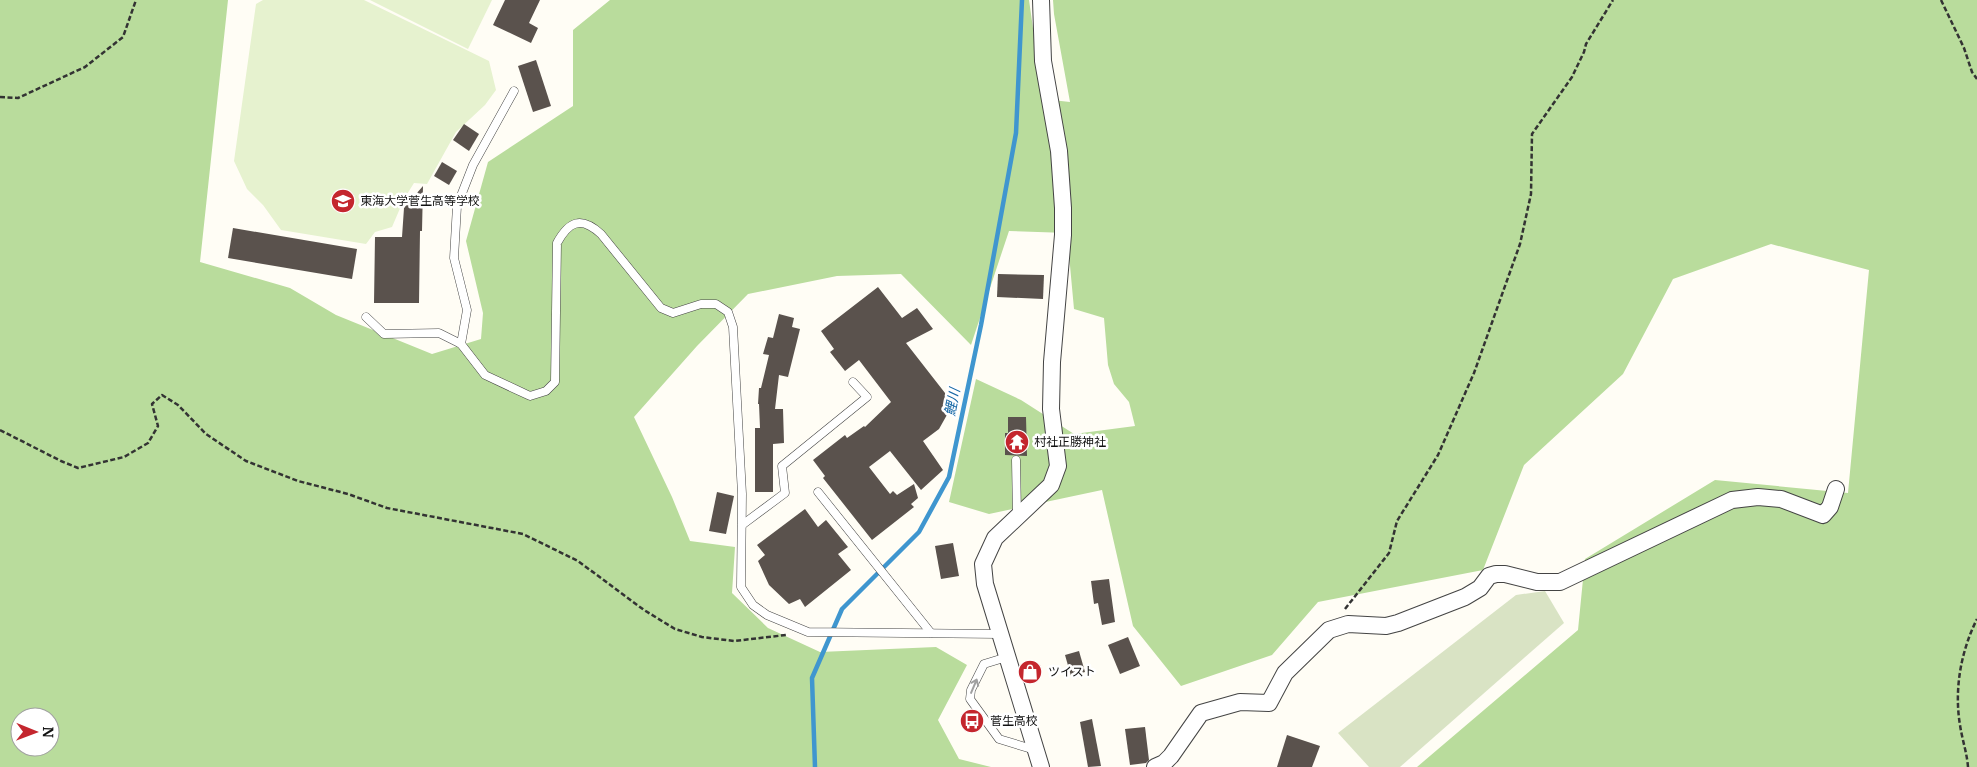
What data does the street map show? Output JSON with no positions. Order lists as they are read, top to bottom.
{
  "water": ["鯉川"],
  "places": {
    "school or university": ["東海大学菅生高等学校"],
    "temple": ["村社正勝神社"],
    "shop": ["ツイスト"],
    "bus stop": ["菅生高校"]
  },
  "north": "right"
}
